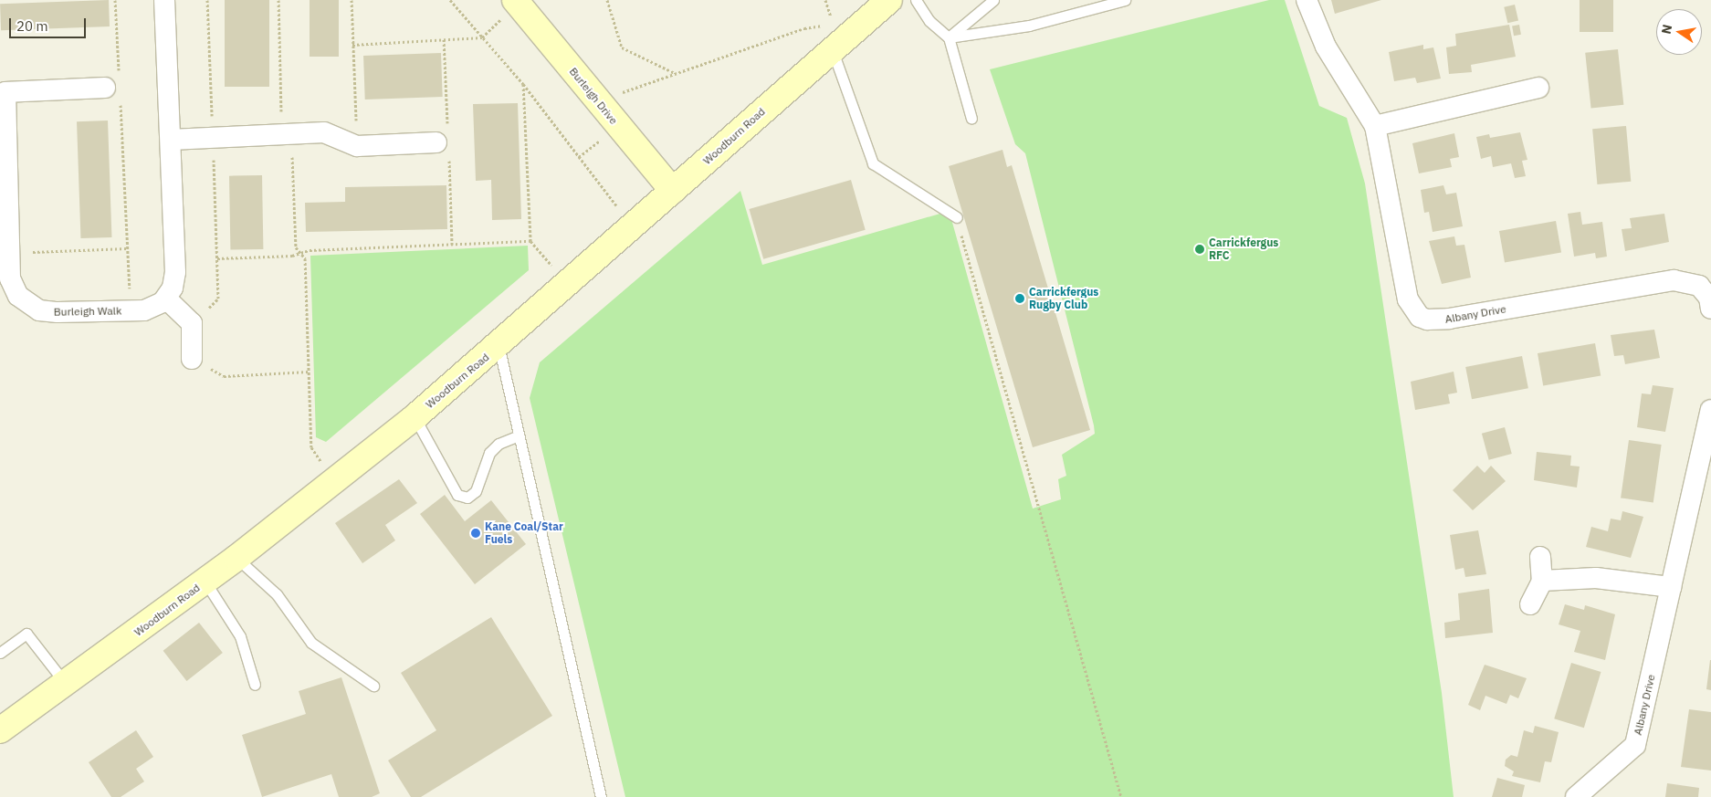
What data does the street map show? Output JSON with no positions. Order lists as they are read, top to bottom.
{
  "streets": {
    "street": [
      "Burleigh Drive",
      "Woodburn Road",
      "Burleigh Walk",
      "Albany Drive"
    ]
  },
  "crossings": [
    ["Burleigh Drive", "Woodburn Road"]
  ],
  "places": ["Carrickfergus RFC", "Carrickfergus Rugby Club", "Kane Coal/Star Fuels"],
  "scale_bar": "20 m",
  "north": "left"
}
